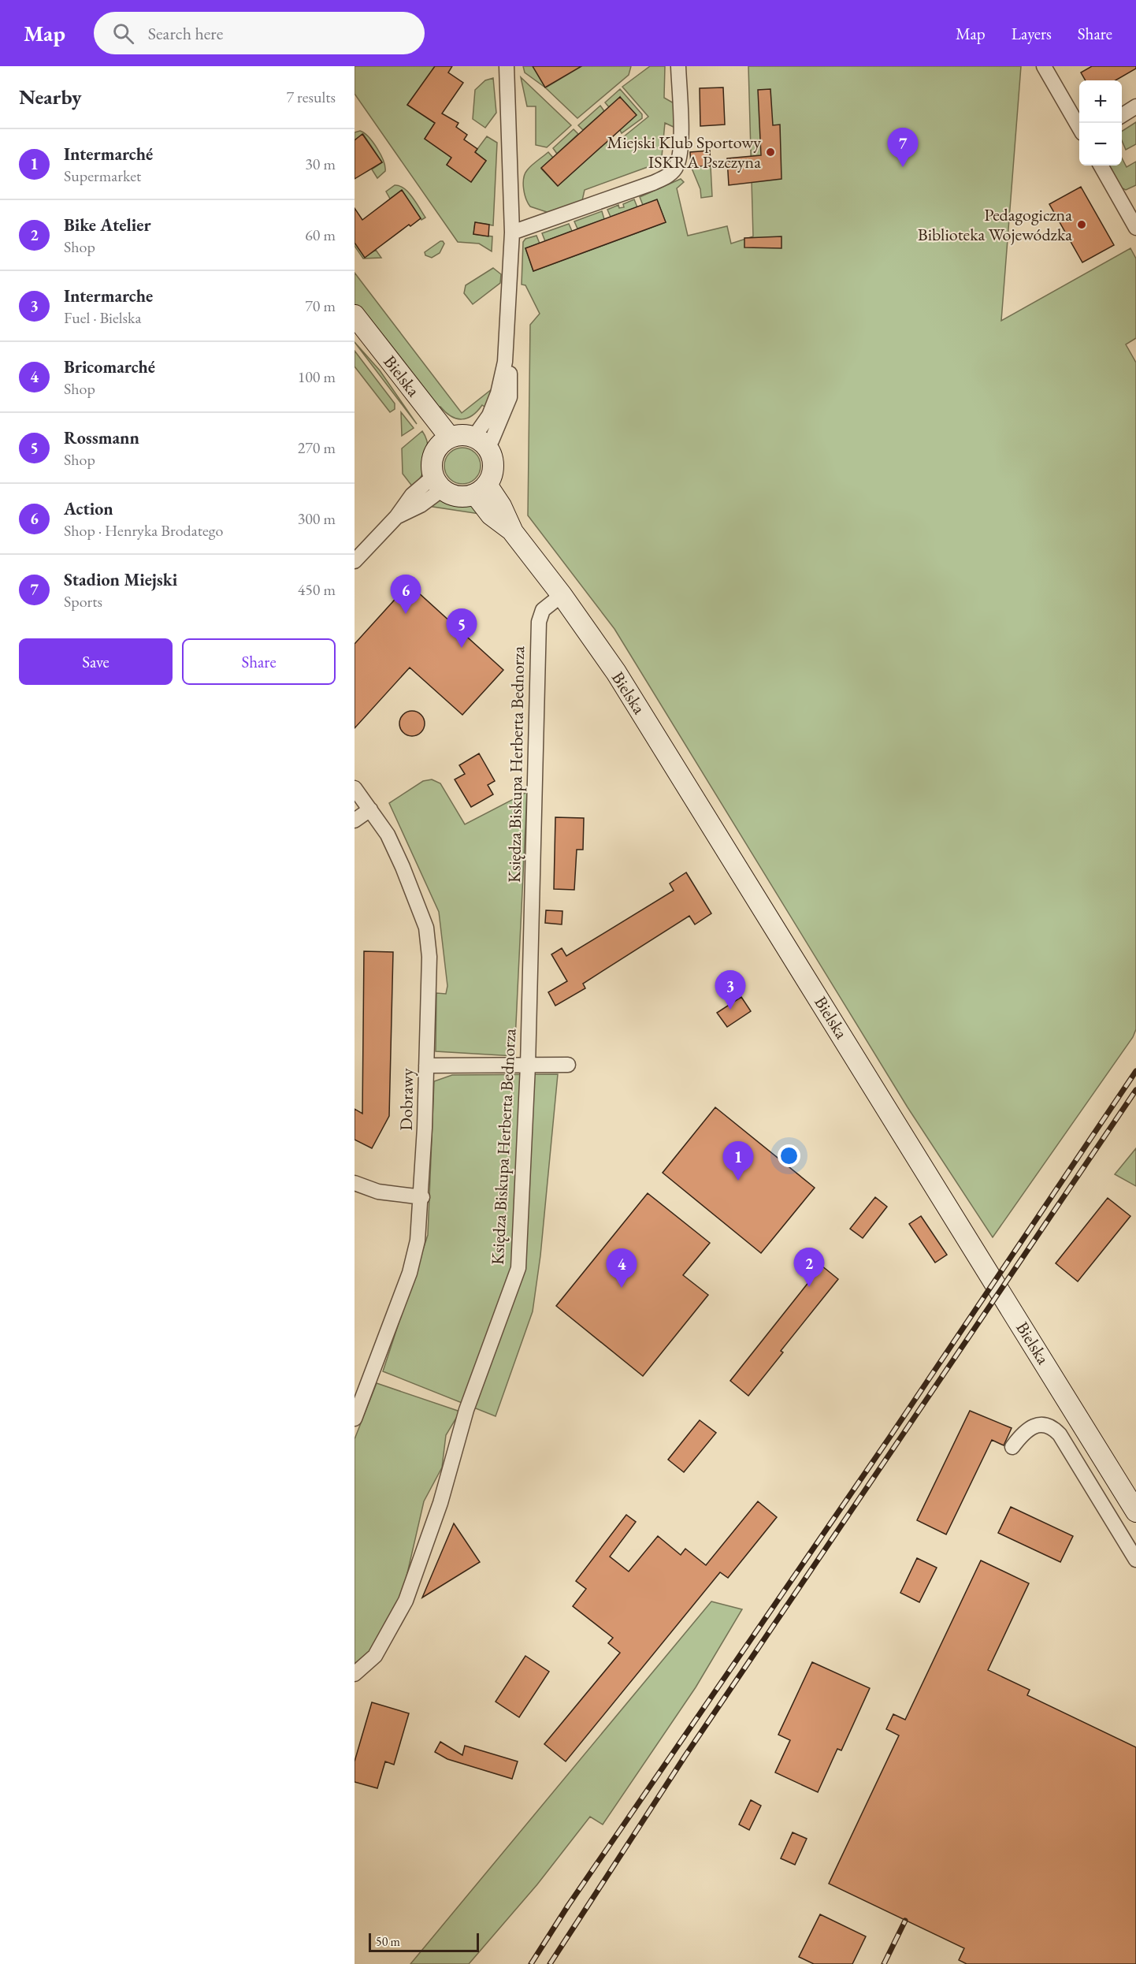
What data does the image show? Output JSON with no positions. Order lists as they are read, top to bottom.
{
  "streets": {
    "main road": ["Bielska"],
    "street": ["Księdza Biskupa Herberta Bednorza", "Dobrawy"]
  },
  "crossings": [
    ["Bielska", "Księdza Biskupa Herberta Bednorza"]
  ],
  "places": ["Miejski Klub Sportowy ISKRA Pszczyna", "Pedagogiczna Biblioteka Wojewódzka"],
  "scale_bar": "50 m",
  "page": {
    "header": "Map",
    "search": "Search here",
    "nav": ["Map", "Layers", "Share"],
    "heading": ["Nearby", "7 results"],
    "map_buttons": ["+", "−"],
    "list": [
      {
        "mark": "1",
        "name": "Intermarché",
        "note": "Supermarket",
        "value": "30 m"
      },
      {
        "mark": "2",
        "name": "Bike Atelier",
        "note": "Shop",
        "value": "60 m"
      },
      {
        "mark": "3",
        "name": "Intermarche",
        "note": "Fuel · Bielska",
        "value": "70 m"
      },
      {
        "mark": "4",
        "name": "Bricomarché",
        "note": "Shop",
        "value": "100 m"
      },
      {
        "mark": "5",
        "name": "Rossmann",
        "note": "Shop",
        "value": "270 m"
      },
      {
        "mark": "6",
        "name": "Action",
        "note": "Shop · Henryka Brodatego",
        "value": "300 m"
      },
      {
        "mark": "7",
        "name": "Stadion Miejski",
        "note": "Sports",
        "value": "450 m"
      }
    ],
    "pins": [
      "7",
      "6",
      "5",
      "3",
      "1",
      "2",
      "4"
    ],
    "buttons": ["Save", "Share"],
    "scale": "50 m"
  }
}
